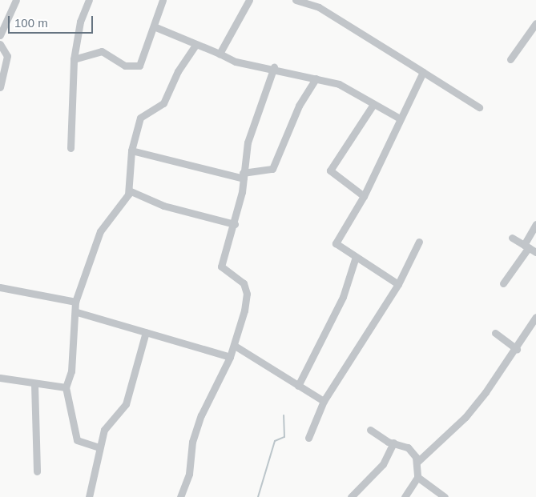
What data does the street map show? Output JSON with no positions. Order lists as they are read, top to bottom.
{
  "scale_bar": "100 m"
}
